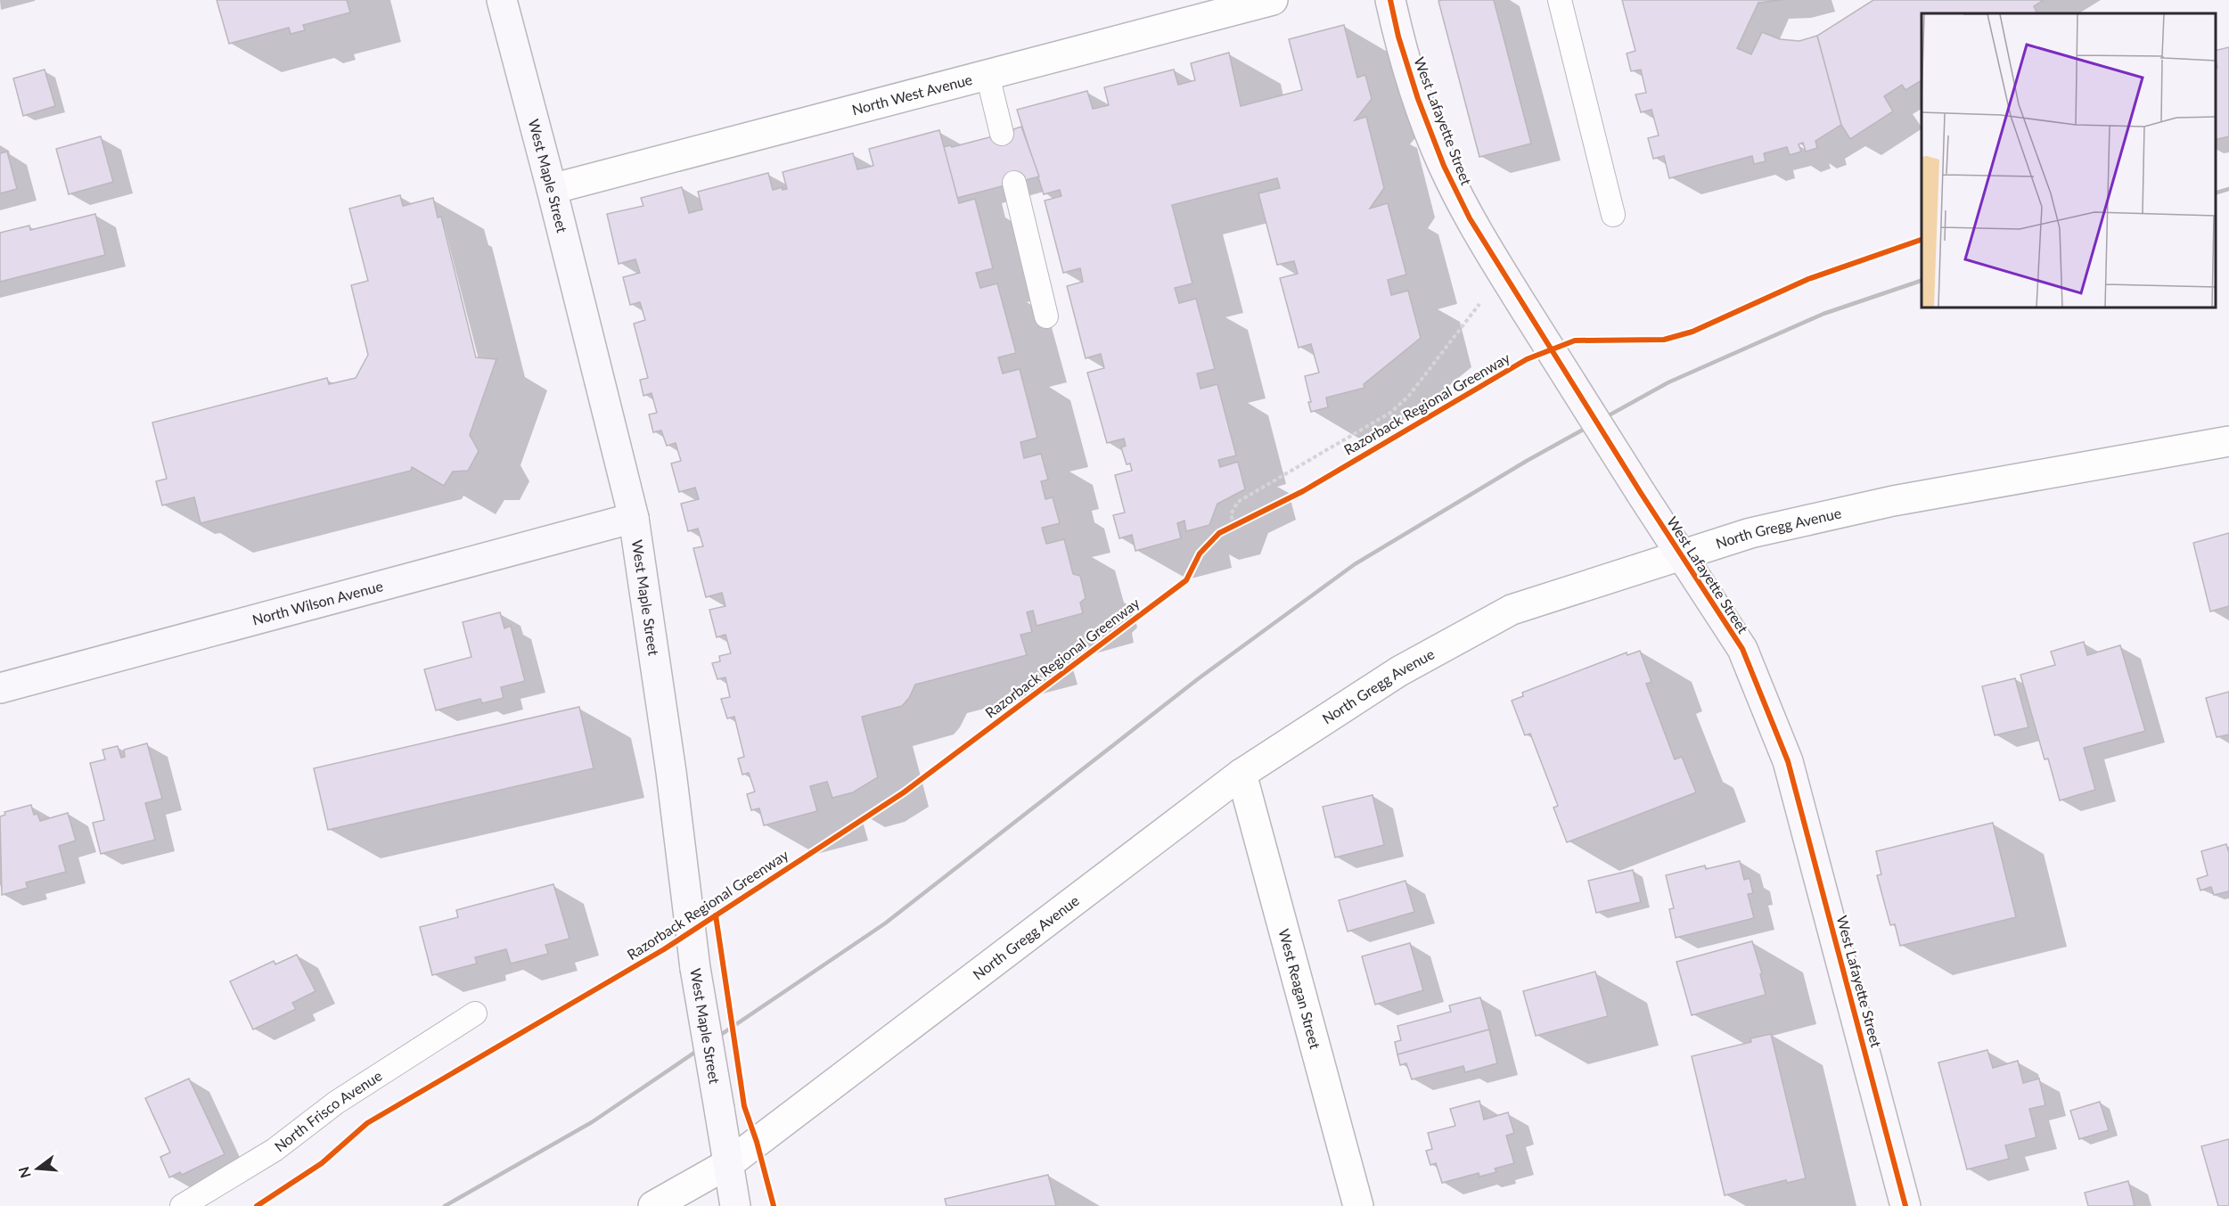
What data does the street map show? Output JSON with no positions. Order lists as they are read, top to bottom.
{
  "streets": {
    "street": [
      "North West Avenue",
      "West Lafayette Street",
      "West Maple Street",
      "North Gregg Avenue",
      "North Wilson Avenue",
      "West Reagan Street"
    ],
    "lane": ["North Frisco Avenue"],
    "cycle path": ["Razorback Regional Greenway"]
  },
  "crossings": [
    ["North West Avenue", "West Maple Street"],
    ["West Lafayette Street", "North Gregg Avenue"],
    ["West Maple Street", "North Gregg Avenue"],
    ["West Maple Street", "North Wilson Avenue"],
    ["North Gregg Avenue", "West Reagan Street"]
  ],
  "north": "left"
}
